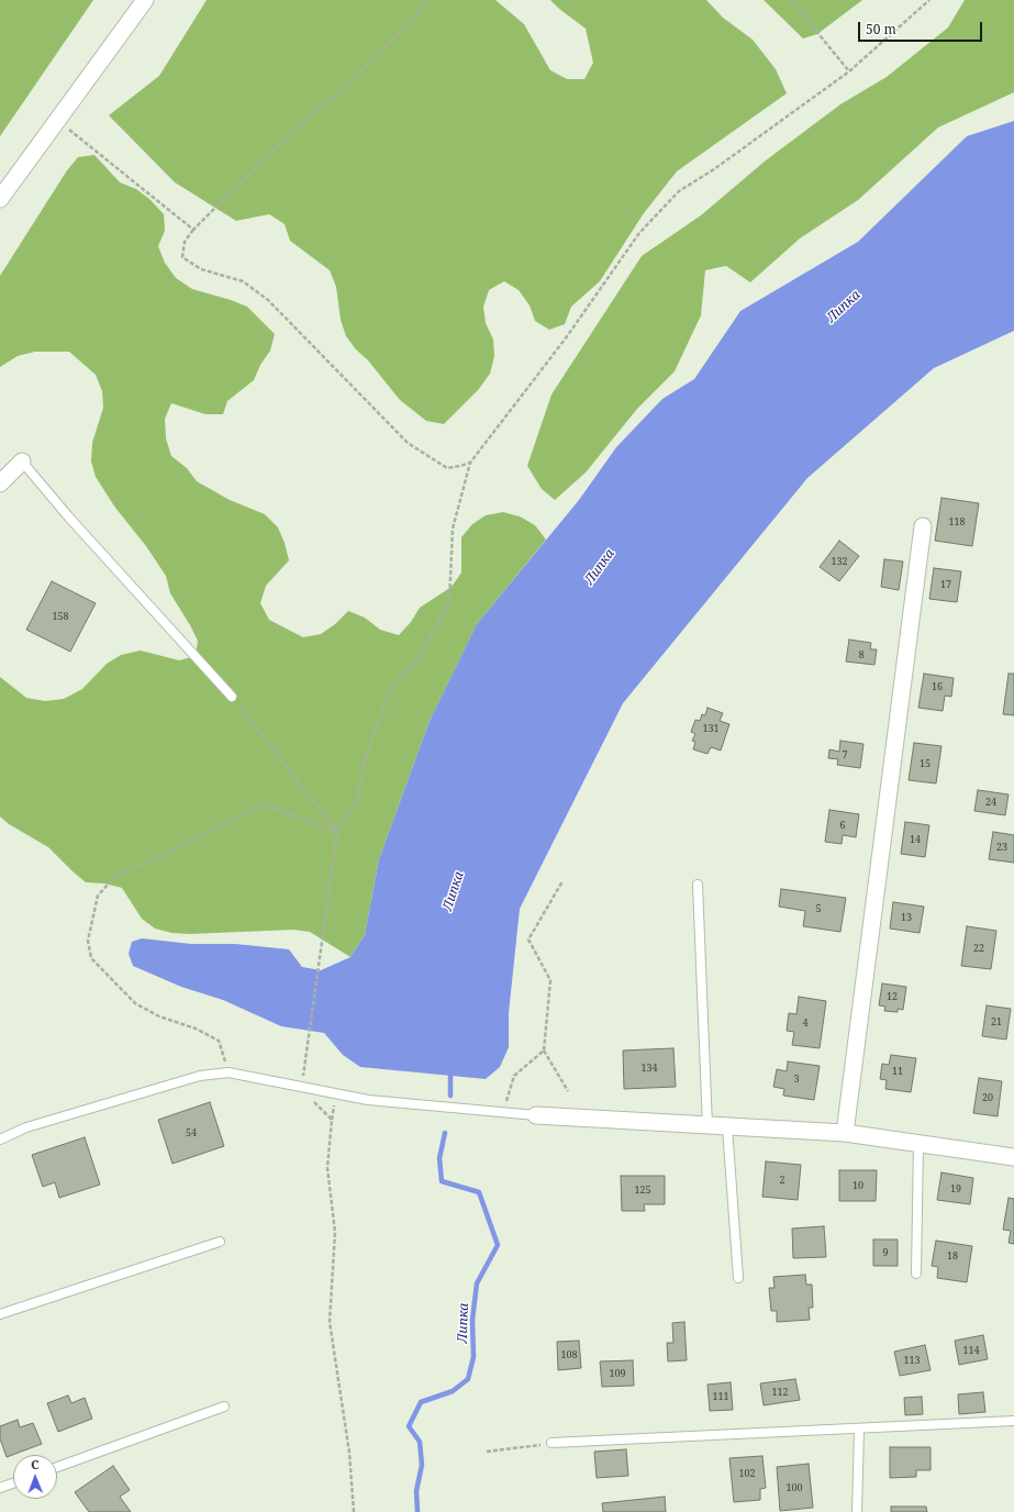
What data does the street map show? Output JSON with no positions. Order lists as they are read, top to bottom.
{
  "water": ["Липка"],
  "house_numbers": [
    "118",
    "132",
    "17",
    "158",
    "8",
    "16",
    "131",
    "7",
    "15",
    "24",
    "6",
    "14",
    "23",
    "5",
    "13",
    "22",
    "12",
    "21",
    "4",
    "134",
    "11",
    "3",
    "20",
    "54",
    "2",
    "10",
    "19",
    "125",
    "9",
    "18",
    "114",
    "108",
    "113",
    "109",
    "112",
    "111",
    "102",
    "100"
  ],
  "scale_bar": "50 m",
  "north": "top"
}
